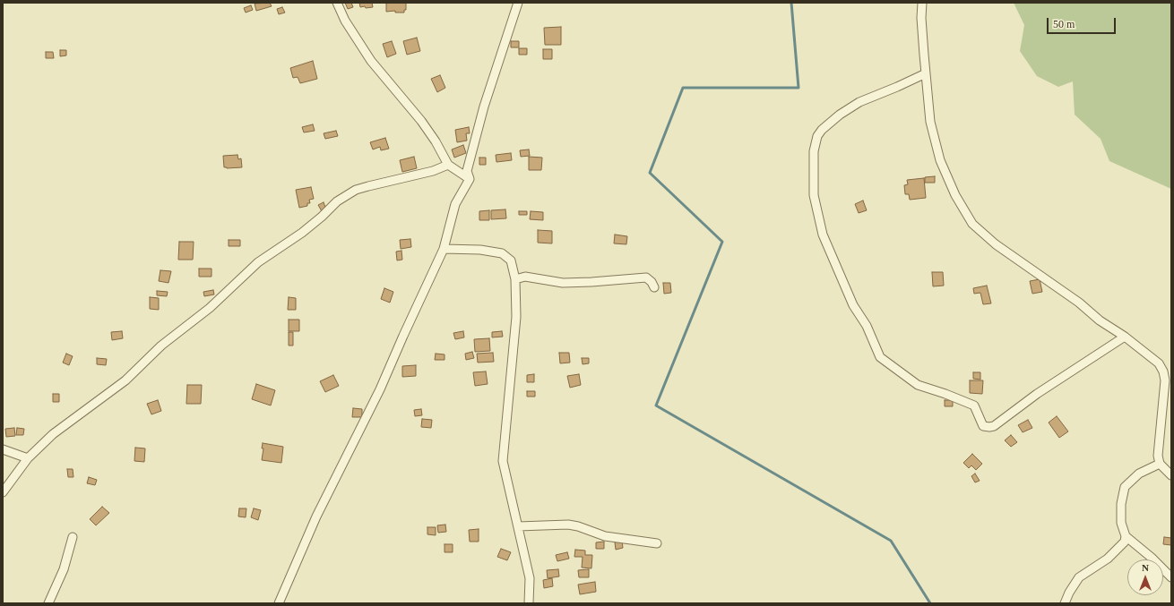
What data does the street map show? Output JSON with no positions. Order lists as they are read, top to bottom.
{
  "scale_bar": "50 m",
  "north": "top"
}
